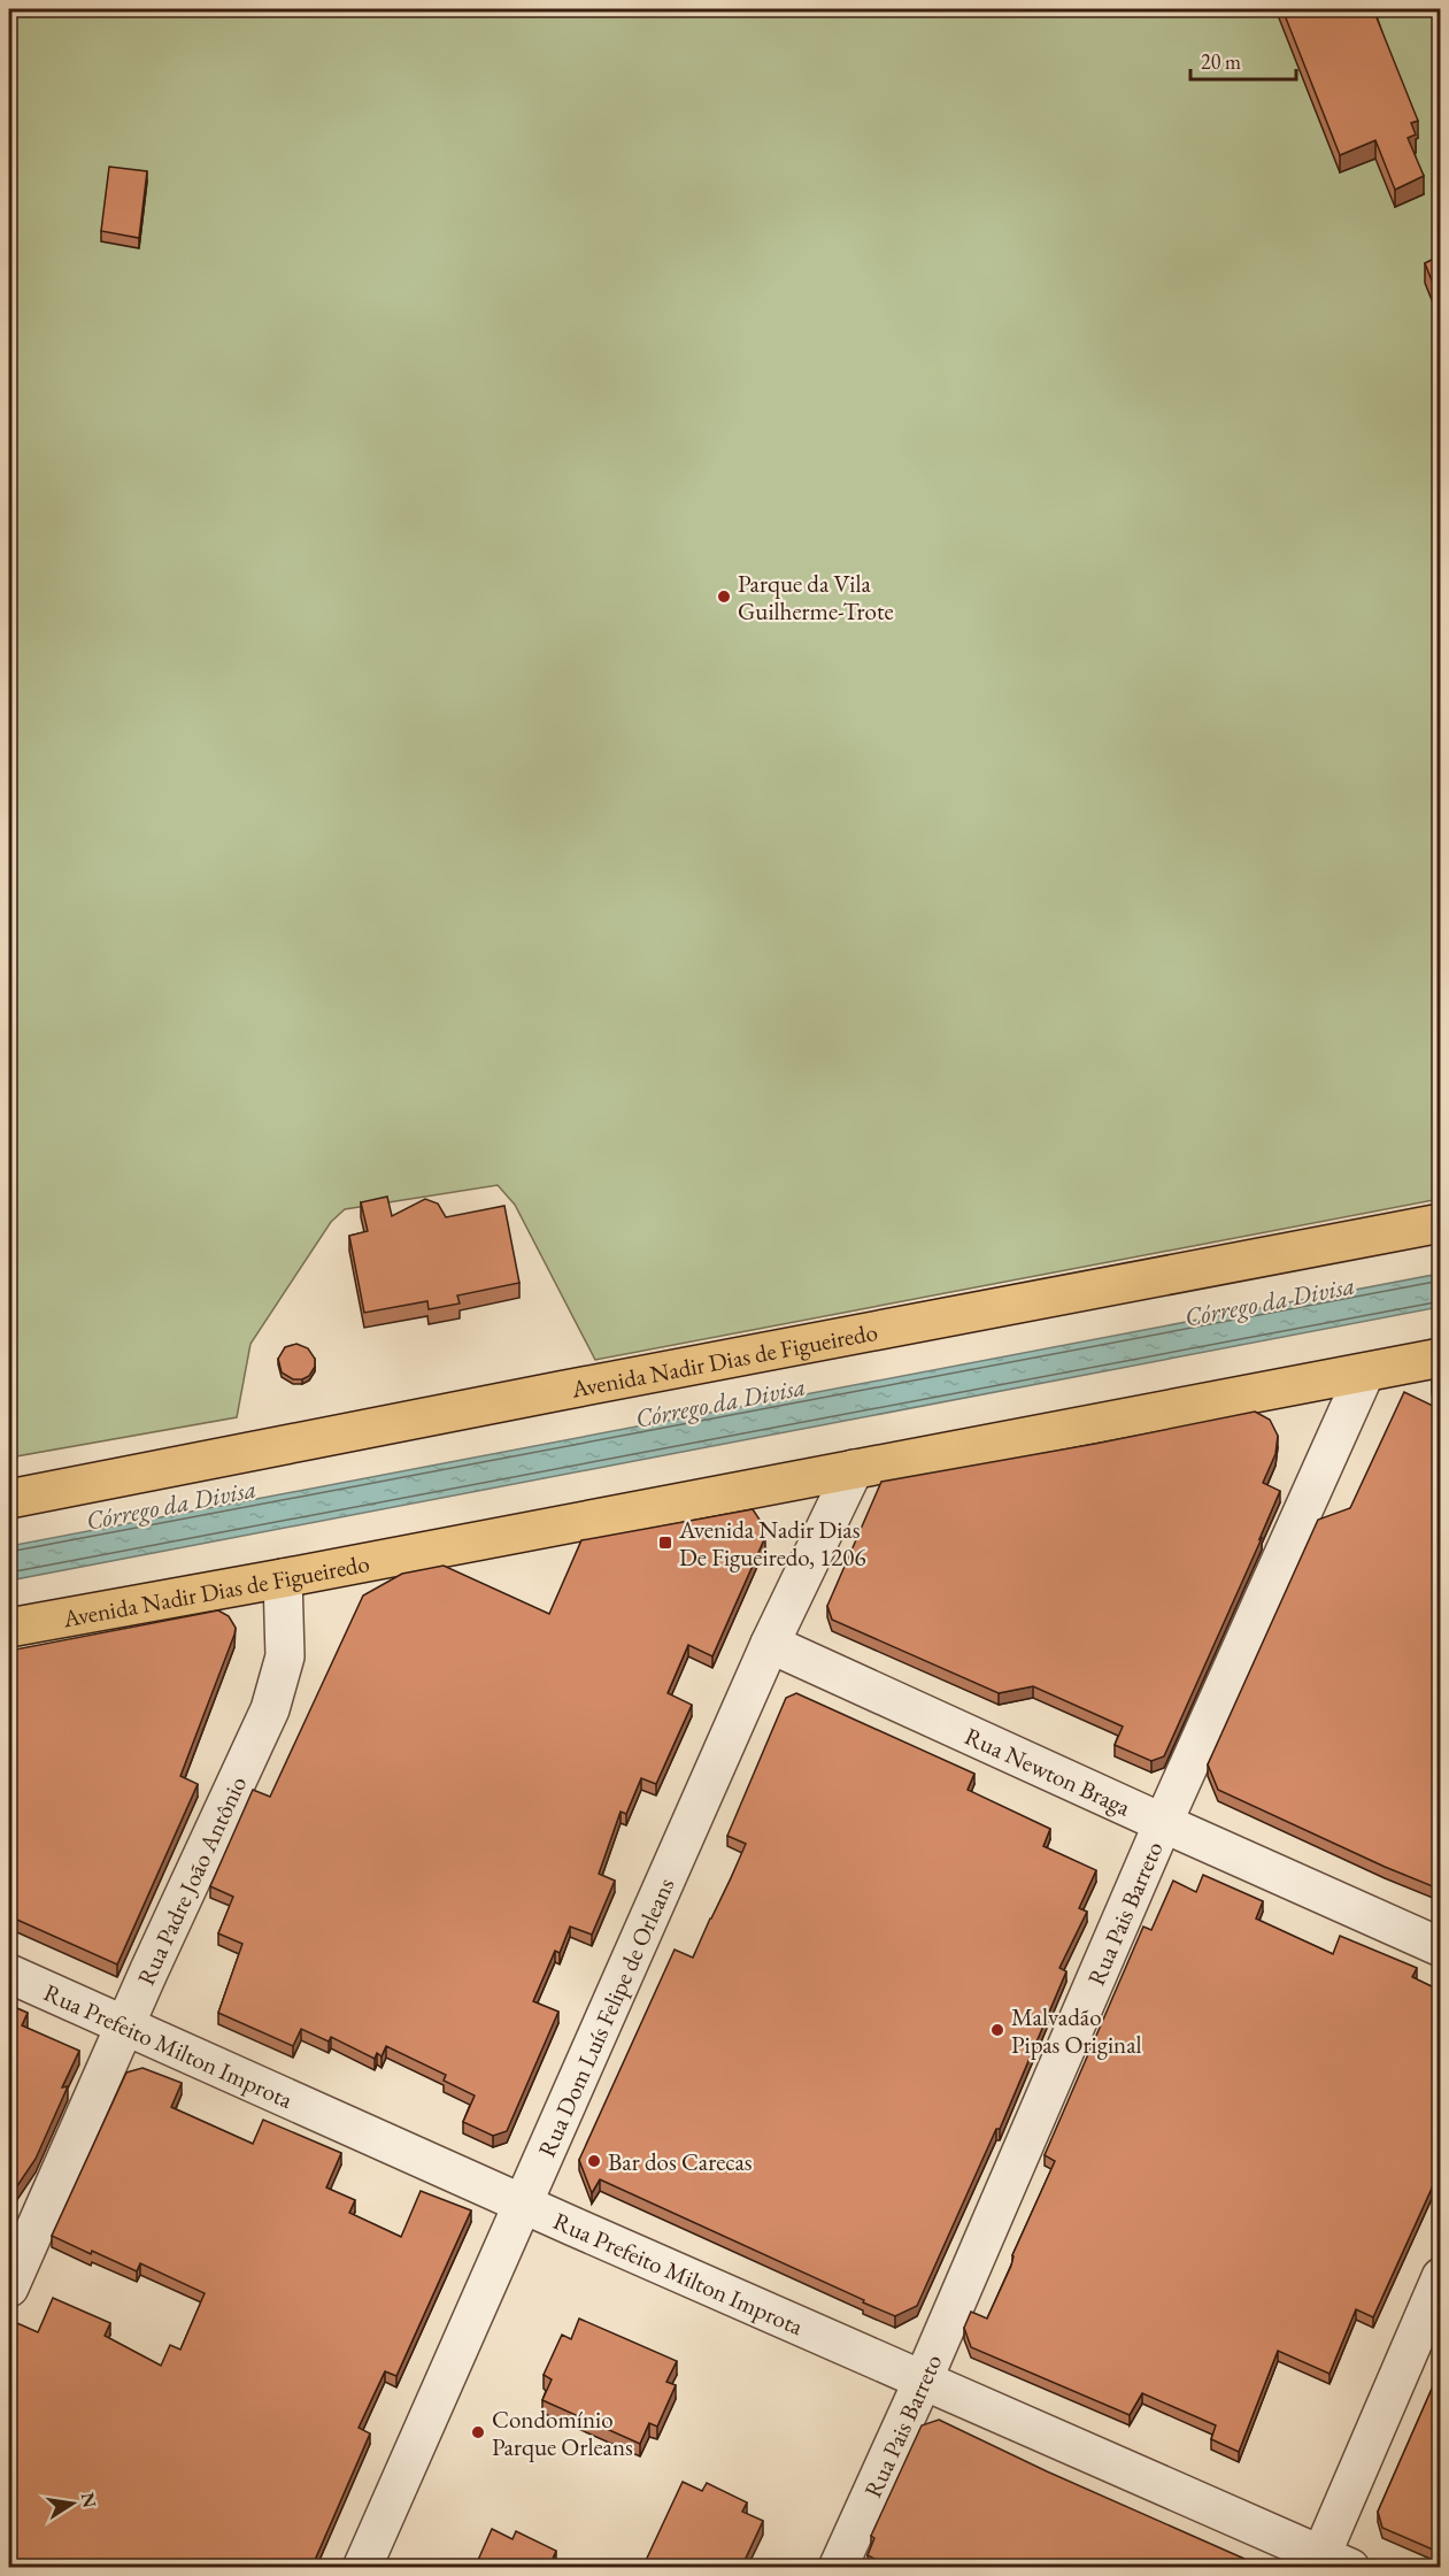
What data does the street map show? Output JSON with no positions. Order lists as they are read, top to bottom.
{
  "streets": {
    "main road": ["Avenida Nadir Dias de Figueiredo"],
    "street": [
      "Rua Newton Braga",
      "Rua Padre João Antônio",
      "Rua Pais Barreto",
      "Rua Dom Luís Felipe de Orleans",
      "Rua Prefeito Milton Improta"
    ]
  },
  "crossings": [
    ["Avenida Nadir Dias de Figueiredo", "Rua Padre João Antônio"],
    ["Avenida Nadir Dias de Figueiredo", "Rua Pais Barreto"],
    ["Avenida Nadir Dias de Figueiredo", "Rua Dom Luís Felipe de Orleans"],
    ["Rua Newton Braga", "Rua Pais Barreto"],
    ["Rua Newton Braga", "Rua Dom Luís Felipe de Orleans"],
    ["Rua Padre João Antônio", "Rua Prefeito Milton Improta"],
    ["Rua Pais Barreto", "Rua Prefeito Milton Improta"],
    ["Rua Dom Luís Felipe de Orleans", "Rua Prefeito Milton Improta"]
  ],
  "water": ["Córrego da Divisa"],
  "places": {
    "other": [
      "Parque da Vila Guilherme-Trote",
      "Malvadão Pipas Original",
      "Bar dos Carecas",
      "Condomínio Parque Orleans"
    ],
    "transit": ["Avenida Nadir Dias De Figueiredo, 1206"]
  },
  "scale_bar": "20 m",
  "north": "right"
}
